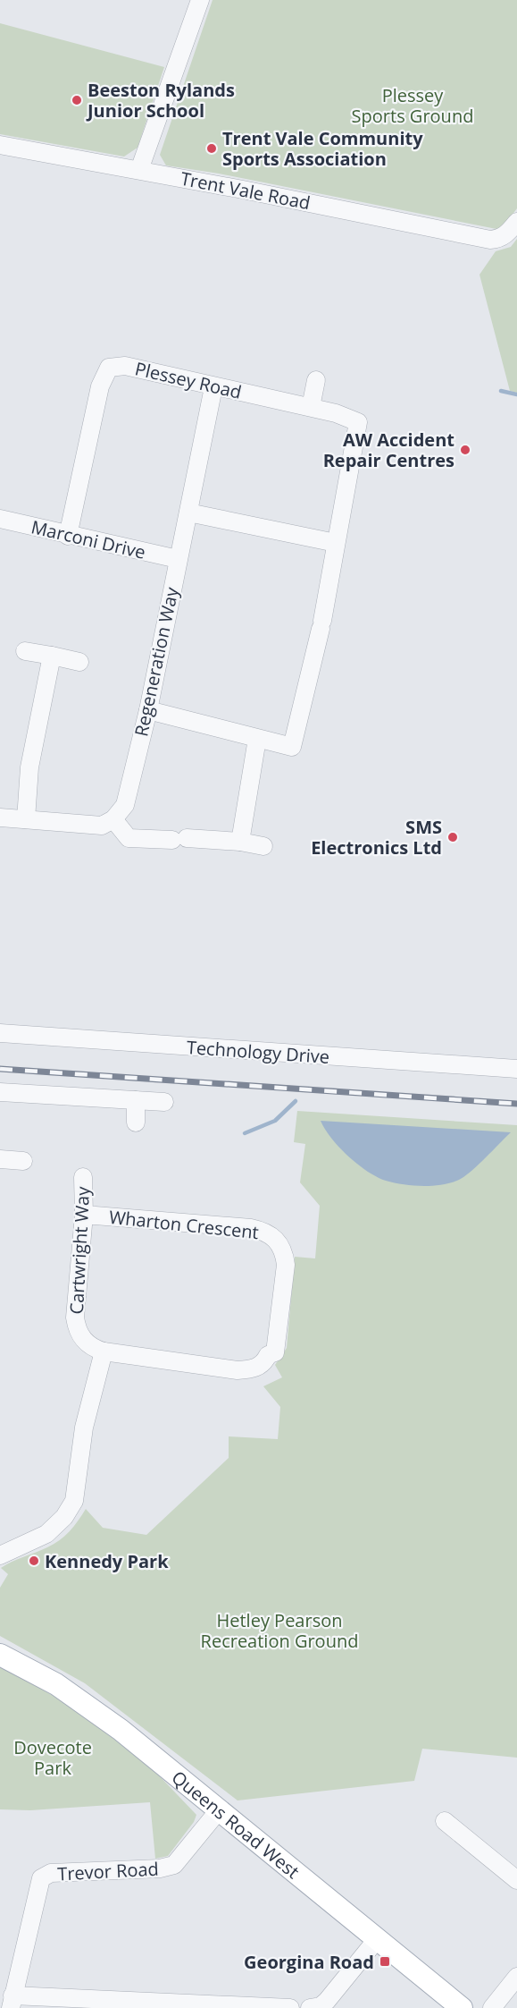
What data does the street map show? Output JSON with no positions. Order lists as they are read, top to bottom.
{
  "streets": {
    "main road": ["Queens Road West"],
    "street": [
      "Trent Vale Road",
      "Plessey Road",
      "Marconi Drive",
      "Regeneration Way",
      "Technology Drive",
      "Wharton Crescent",
      "Cartwright Way",
      "Trevor Road"
    ]
  },
  "crossings": [
    ["Plessey Road", "Marconi Drive"],
    ["Plessey Road", "Regeneration Way"],
    ["Marconi Drive", "Regeneration Way"],
    ["Wharton Crescent", "Cartwright Way"],
    ["Queens Road West", "Trevor Road"]
  ],
  "parks": ["Plessey Sports Ground", "Hetley Pearson Recreation Ground", "Dovecote Park"],
  "places": {
    "other": [
      "Beeston Rylands Junior School",
      "Trent Vale Community Sports Association",
      "AW Accident Repair Centres",
      "SMS Electronics Ltd",
      "Kennedy Park"
    ],
    "transit": ["Georgina Road"]
  }
}
